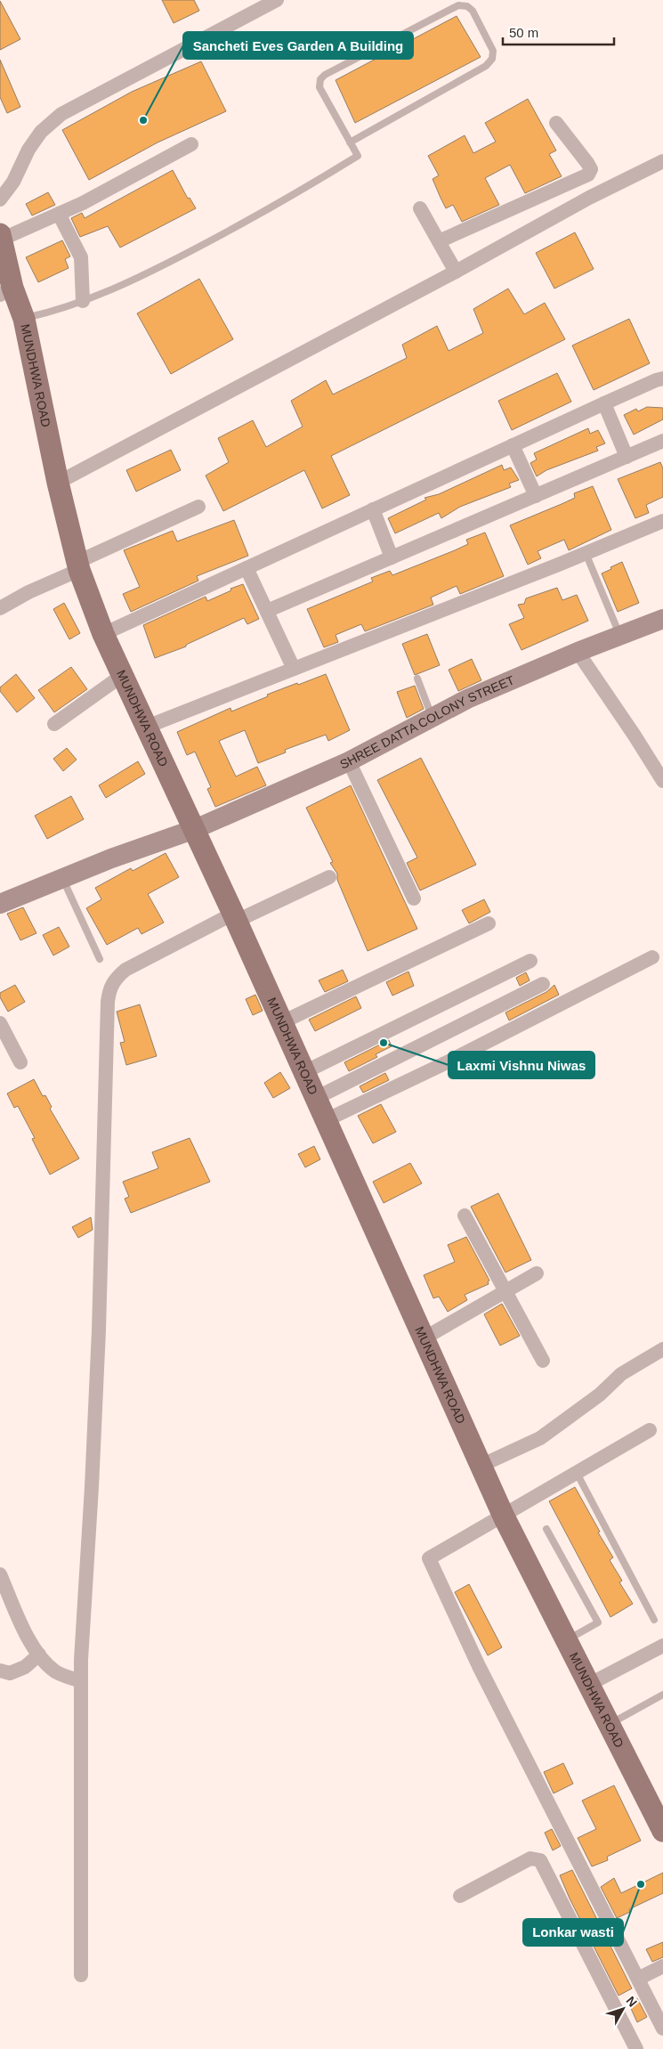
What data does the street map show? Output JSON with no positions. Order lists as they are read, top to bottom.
{
  "streets": {
    "main road": ["MUNDHWA ROAD"],
    "street": ["SHREE DATTA COLONY STREET"]
  },
  "crossings": [
    ["MUNDHWA ROAD", "SHREE DATTA COLONY STREET"]
  ],
  "places": ["Sancheti Eves Garden A Building", "Laxmi Vishnu Niwas", "Lonkar wasti"],
  "scale_bar": "50 m",
  "north": "top right"
}
